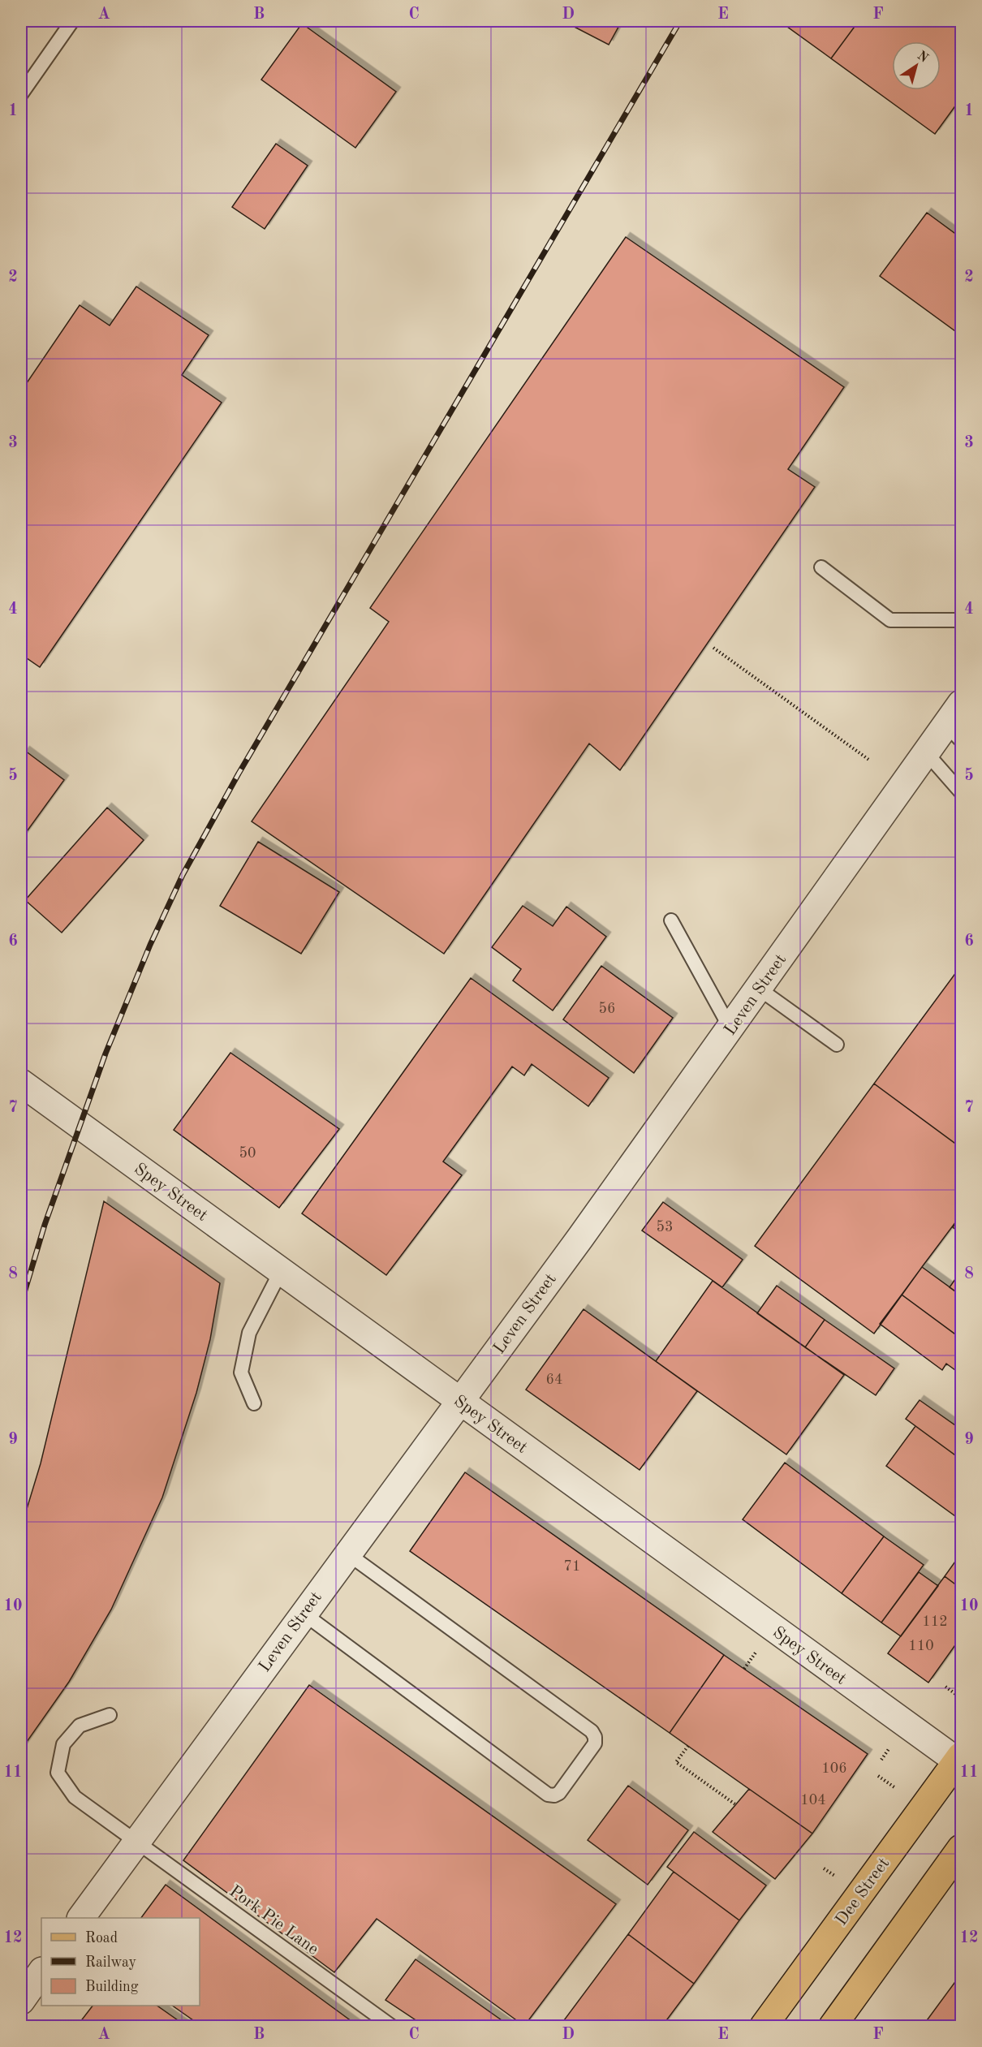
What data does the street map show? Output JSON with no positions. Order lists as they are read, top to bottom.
{
  "streets": {
    "main road": ["Dee Street"],
    "street": ["Leven Street", "Spey Street"],
    "lane": ["Pork Pie Lane"]
  },
  "crossings": [
    ["Leven Street", "Spey Street"],
    ["Leven Street", "Pork Pie Lane"],
    ["Spey Street", "Dee Street"]
  ],
  "house_numbers": [
    "56",
    "50",
    "53",
    "64",
    "71",
    "112",
    "110",
    "106",
    "104"
  ],
  "legend": ["Road", "Railway", "Building"],
  "north": "top right",
  "grid": {
    "columns": [
      "A",
      "B",
      "C",
      "D",
      "E",
      "F"
    ],
    "rows": [
      "1",
      "2",
      "3",
      "4",
      "5",
      "6",
      "7",
      "8",
      "9",
      "10",
      "11",
      "12"
    ]
  }
}
